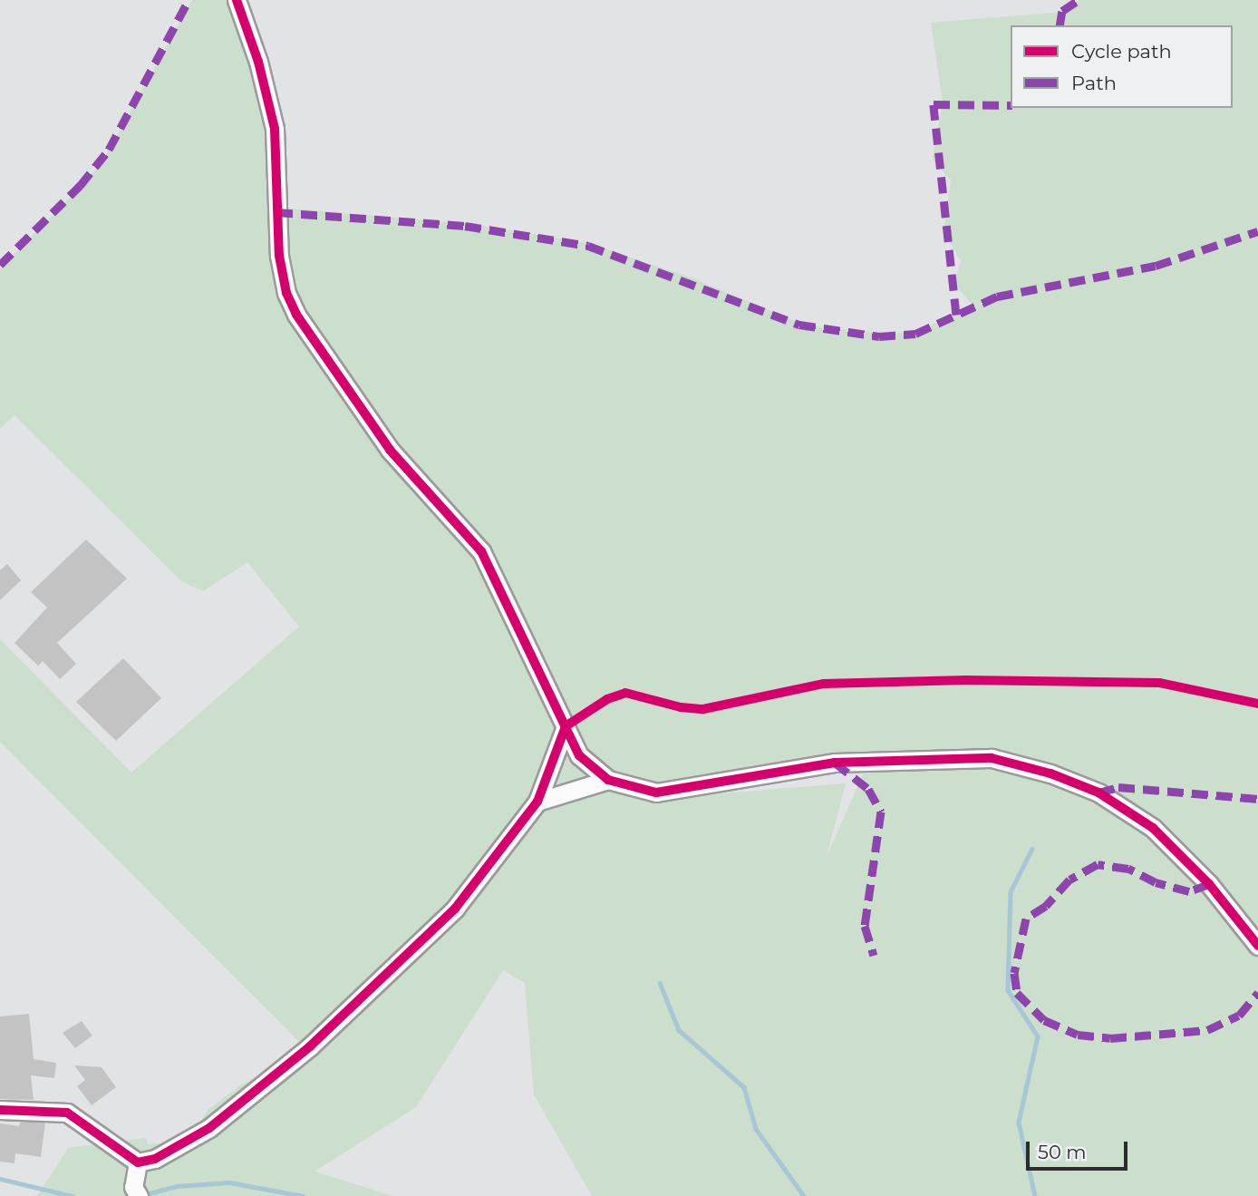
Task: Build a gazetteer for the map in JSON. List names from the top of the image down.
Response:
{
  "legend": ["Cycle path", "Path"],
  "scale_bar": "50 m"
}
